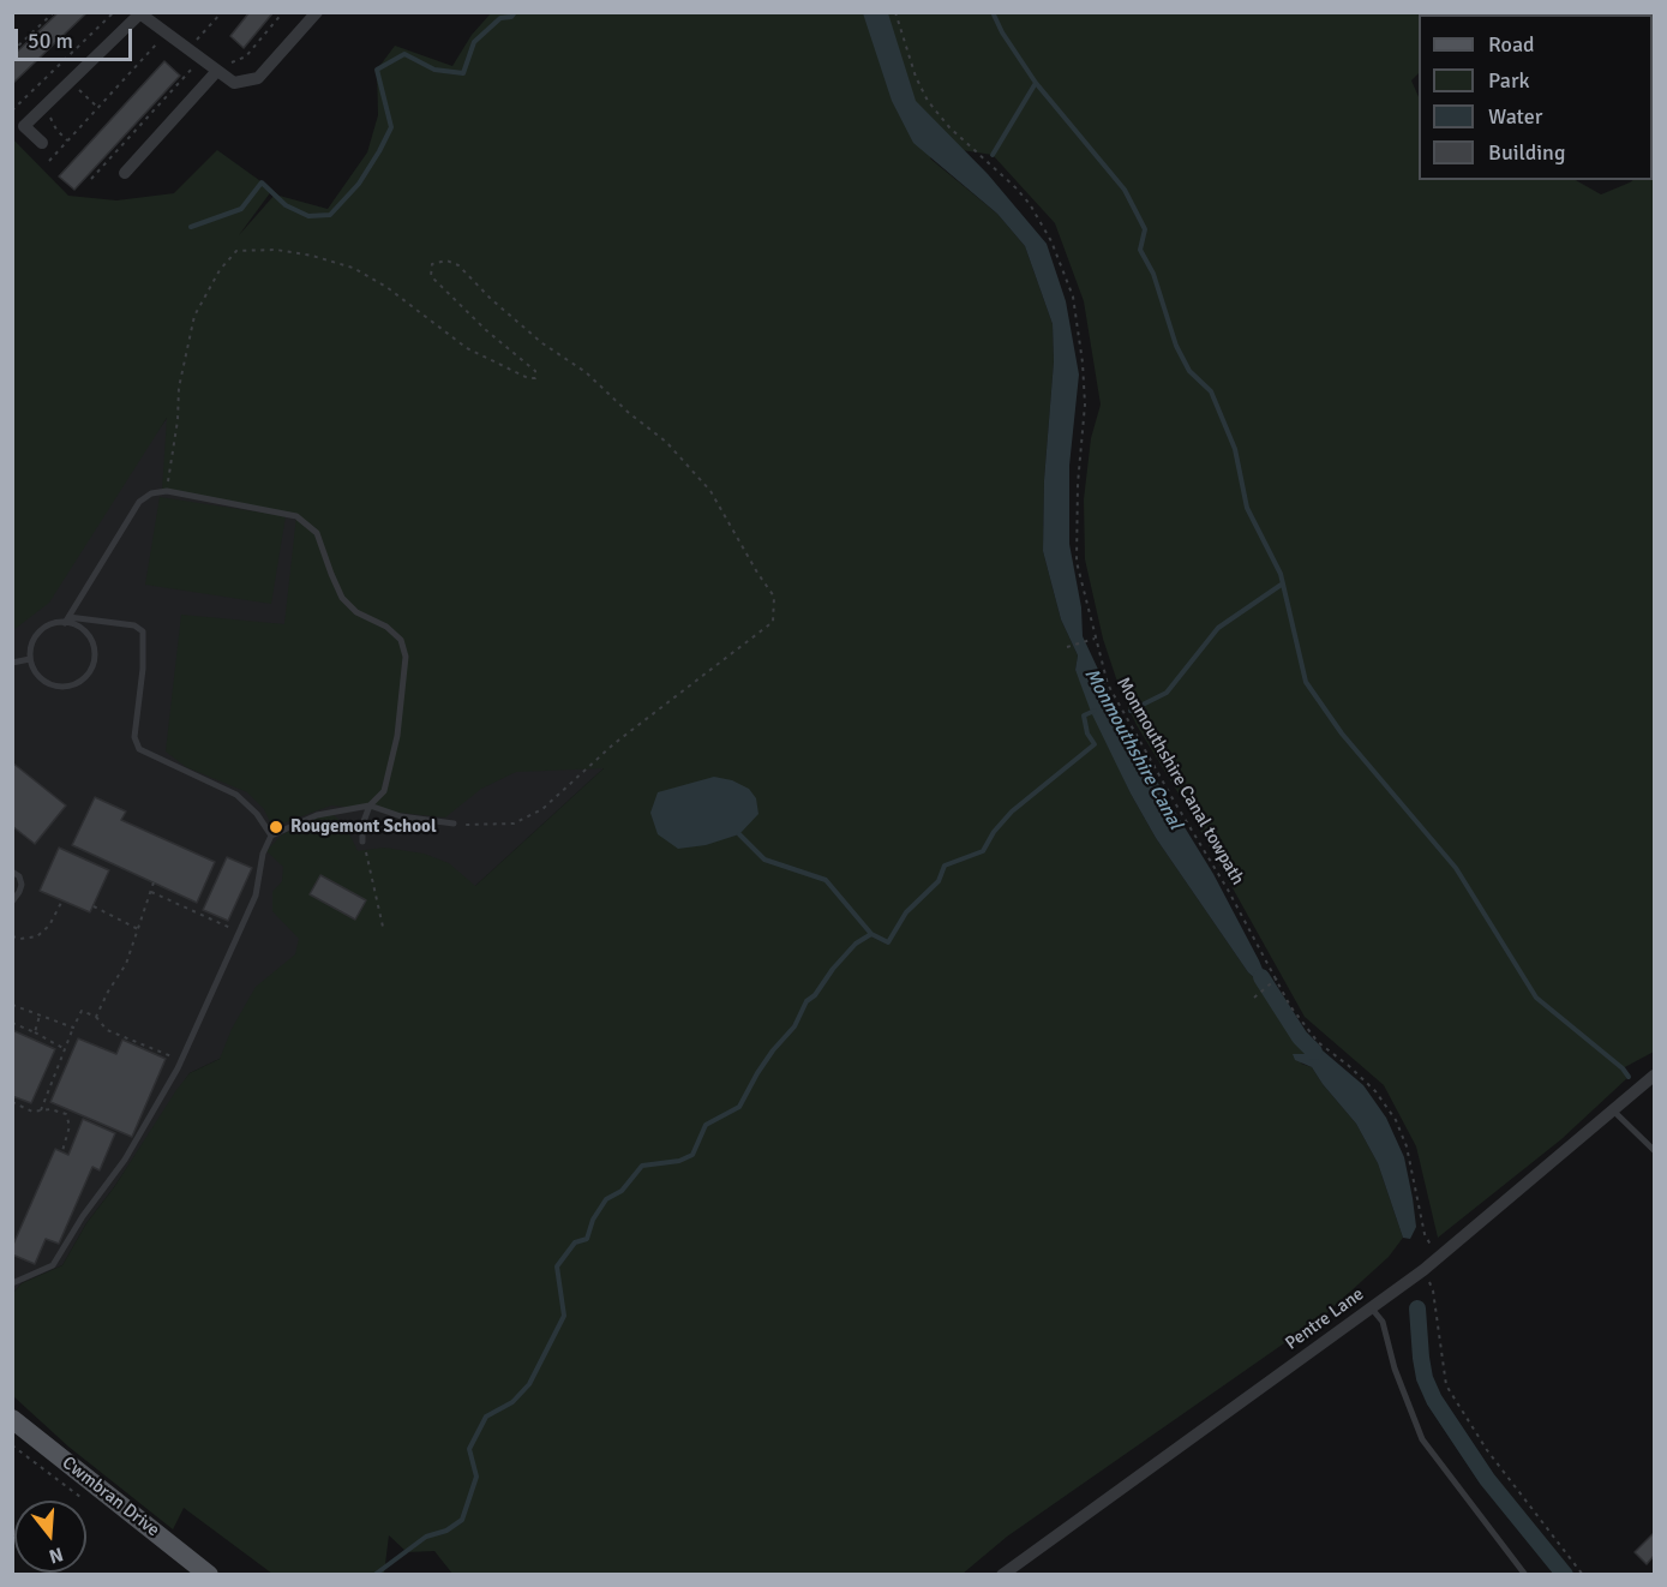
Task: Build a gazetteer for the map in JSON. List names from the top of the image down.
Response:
{
  "streets": {
    "main road": ["Cwmbran Drive"],
    "street": ["Pentre Lane"],
    "path": ["Monmouthshire Canal towpath"]
  },
  "crossings": [
    ["Monmouthshire Canal towpath", "Pentre Lane"]
  ],
  "water": ["Monmouthshire Canal"],
  "places": ["Rougemont School"],
  "legend": [
    "Road",
    "Park",
    "Water",
    "Building"
  ],
  "scale_bar": "50 m",
  "north": "bottom"
}
